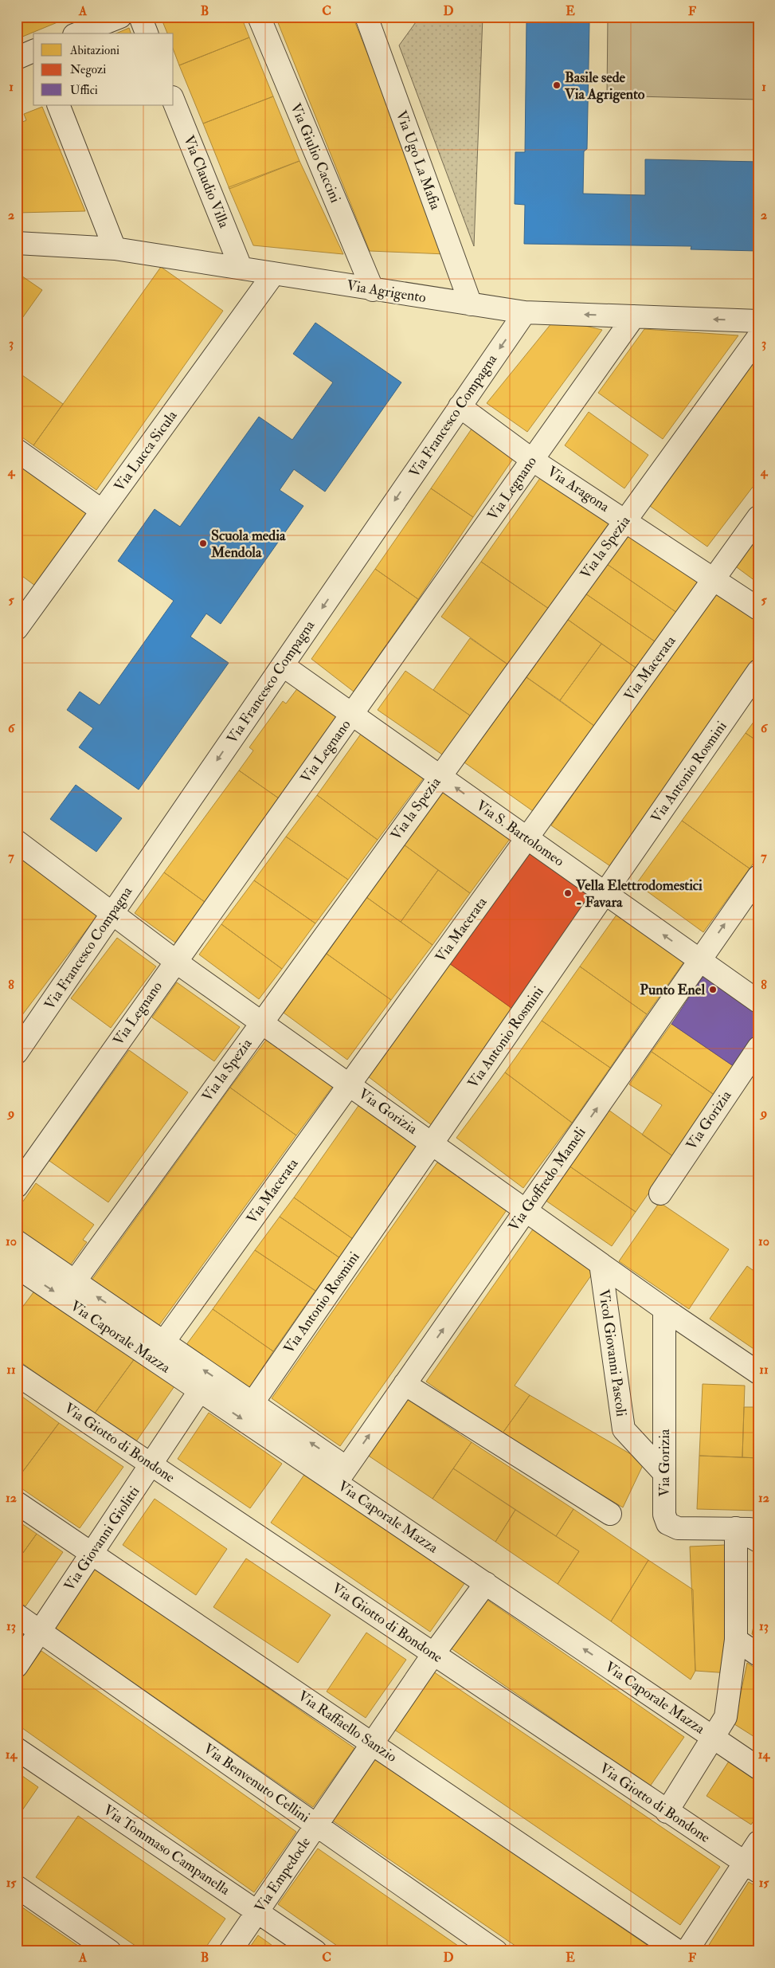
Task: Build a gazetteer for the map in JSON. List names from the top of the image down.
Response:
{
  "streets": {
    "street": [
      "Via Giulio Caccini",
      "Via Ugo La Mafia",
      "Via Claudio Villa",
      "Via Agrigento",
      "Via Francesco Compagna",
      "Via Lucca Sicula",
      "Via Legnano",
      "Via Aragona",
      "Via la Spezia",
      "Via Macerata",
      "Via Antonio Rosmini",
      "Via S. Bartolomeo",
      "Via Gorizia",
      "Via Goffredo Mameli",
      "Via Caporale Mazza",
      "Vicol Giovanni Pascoli",
      "Via Giotto di Bondone",
      "Via Giovanni Giolitti",
      "Via Raffaello Sanzio",
      "Via Benvenuto Cellini",
      "Via Tommaso Campanella",
      "Via Empedocle"
    ]
  },
  "crossings": [
    ["Via Giulio Caccini", "Via Agrigento"],
    ["Via Ugo La Mafia", "Via Agrigento"],
    ["Via Claudio Villa", "Via Agrigento"],
    ["Via Agrigento", "Via Francesco Compagna"],
    ["Via Agrigento", "Via Lucca Sicula"],
    ["Via Agrigento", "Via Legnano"],
    ["Via Francesco Compagna", "Via Aragona"],
    ["Via Francesco Compagna", "Via S. Bartolomeo"],
    ["Via Francesco Compagna", "Via Gorizia"],
    ["Via Legnano", "Via Aragona"],
    ["Via Legnano", "Via S. Bartolomeo"],
    ["Via Legnano", "Via Gorizia"],
    ["Via Aragona", "Via la Spezia"],
    ["Via Aragona", "Via Macerata"],
    ["Via la Spezia", "Via S. Bartolomeo"],
    ["Via la Spezia", "Via Gorizia"],
    ["Via la Spezia", "Via Caporale Mazza"],
    ["Via Macerata", "Via S. Bartolomeo"],
    ["Via Macerata", "Via Gorizia"],
    ["Via Macerata", "Via Caporale Mazza"],
    ["Via Antonio Rosmini", "Via S. Bartolomeo"],
    ["Via Antonio Rosmini", "Via Gorizia"],
    ["Via Antonio Rosmini", "Via Caporale Mazza"],
    ["Via S. Bartolomeo", "Via Goffredo Mameli"],
    ["Via Gorizia", "Via Goffredo Mameli"],
    ["Via Gorizia", "Vicol Giovanni Pascoli"],
    ["Via Goffredo Mameli", "Via Caporale Mazza"],
    ["Via Caporale Mazza", "Via Giovanni Giolitti"],
    ["Via Caporale Mazza", "Via Empedocle"],
    ["Via Giotto di Bondone", "Via Giovanni Giolitti"],
    ["Via Giotto di Bondone", "Via Empedocle"],
    ["Via Giovanni Giolitti", "Via Raffaello Sanzio"],
    ["Via Giovanni Giolitti", "Via Benvenuto Cellini"],
    ["Via Raffaello Sanzio", "Via Empedocle"],
    ["Via Benvenuto Cellini", "Via Empedocle"],
    ["Via Tommaso Campanella", "Via Empedocle"]
  ],
  "one_way": ["Via Francesco Compagna", "Via S. Bartolomeo", "Via Goffredo Mameli"],
  "places": [
    "Basile sede Via Agrigento",
    "Scuola media Mendola",
    "Vella Elettrodomestici - Favara",
    "Punto Enel"
  ],
  "legend": ["Abitazioni", "Negozi", "Uffici"],
  "grid": {
    "columns": [
      "A",
      "B",
      "C",
      "D",
      "E",
      "F"
    ],
    "rows": [
      "1",
      "2",
      "3",
      "4",
      "5",
      "6",
      "7",
      "8",
      "9",
      "10",
      "11",
      "12",
      "13",
      "14",
      "15"
    ]
  }
}
